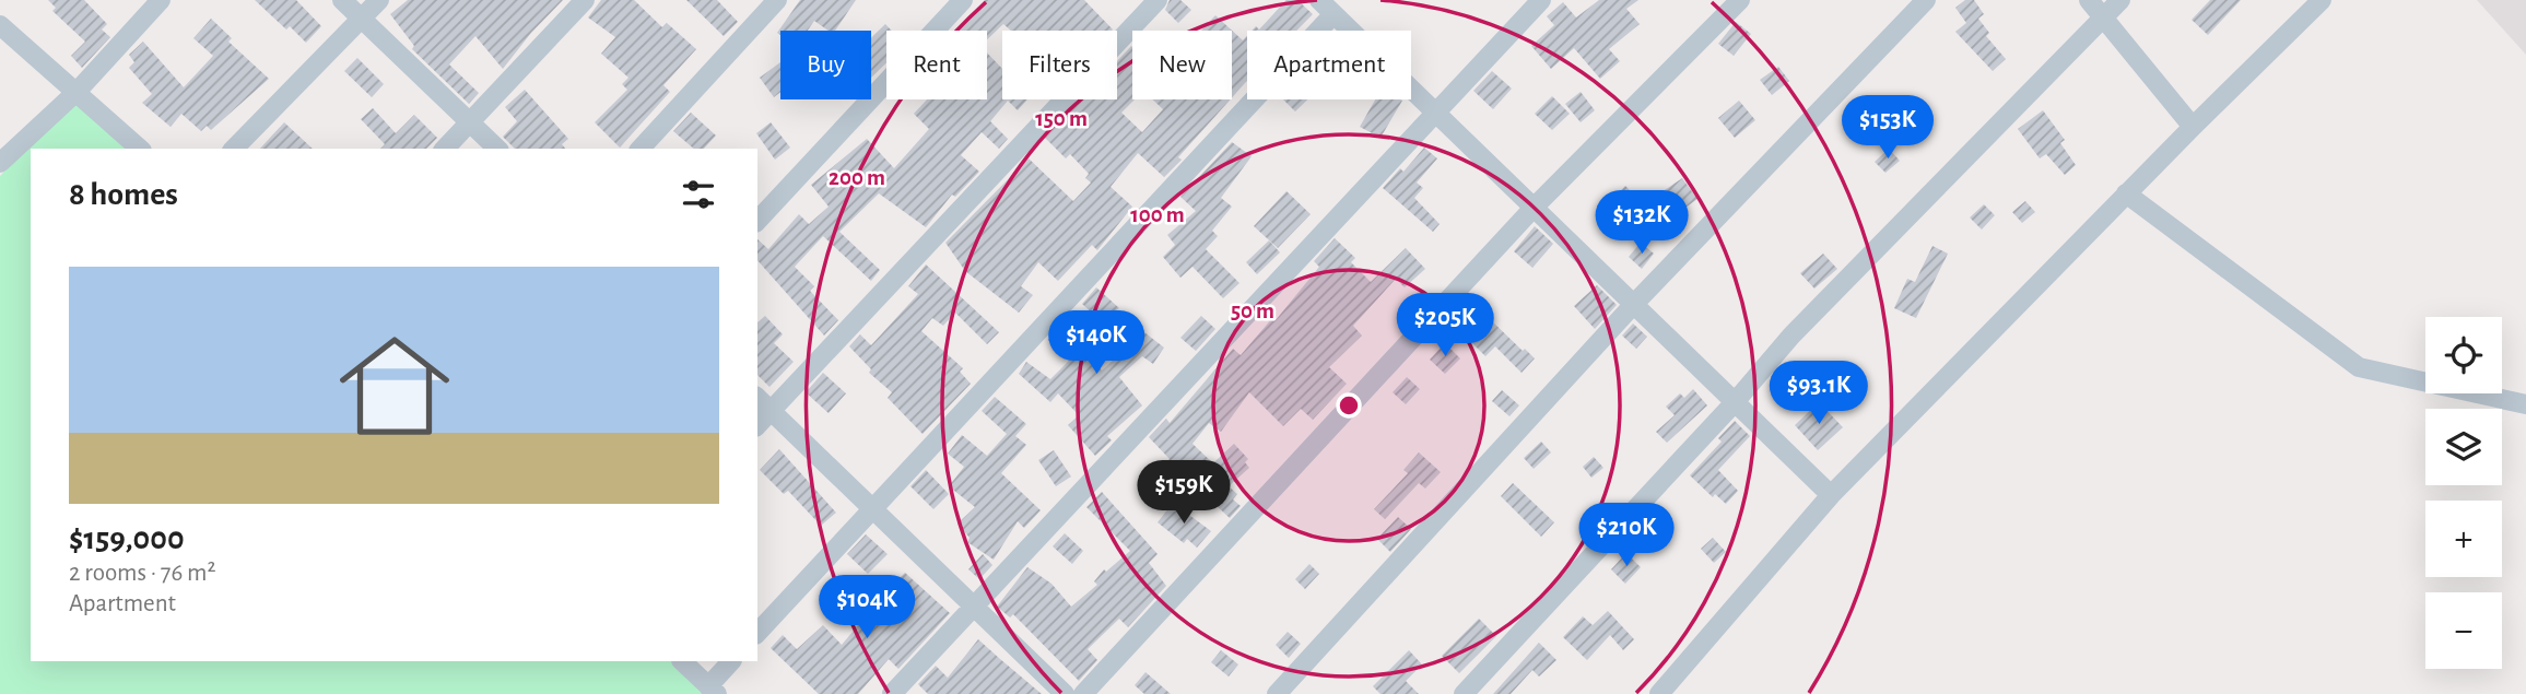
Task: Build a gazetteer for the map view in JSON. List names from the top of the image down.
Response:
{
  "page": {
    "chip": [
      "Buy",
      "Rent",
      "Filters",
      "New",
      "Apartment"
    ],
    "price": [
      "$153K",
      "$132K",
      "$205K",
      "$140K",
      "$93.1K",
      "$159K",
      "$210K",
      "$104K"
    ],
    "heading": "8 homes",
    "list": [
      {
        "name": "$159,000",
        "note": "2 rooms · 76 m² · Apartment"
      }
    ],
    "map_buttons": ["+", "−"]
  },
  "rings": [
    "150 m",
    "200 m",
    "100 m",
    "50 m"
  ]
}
